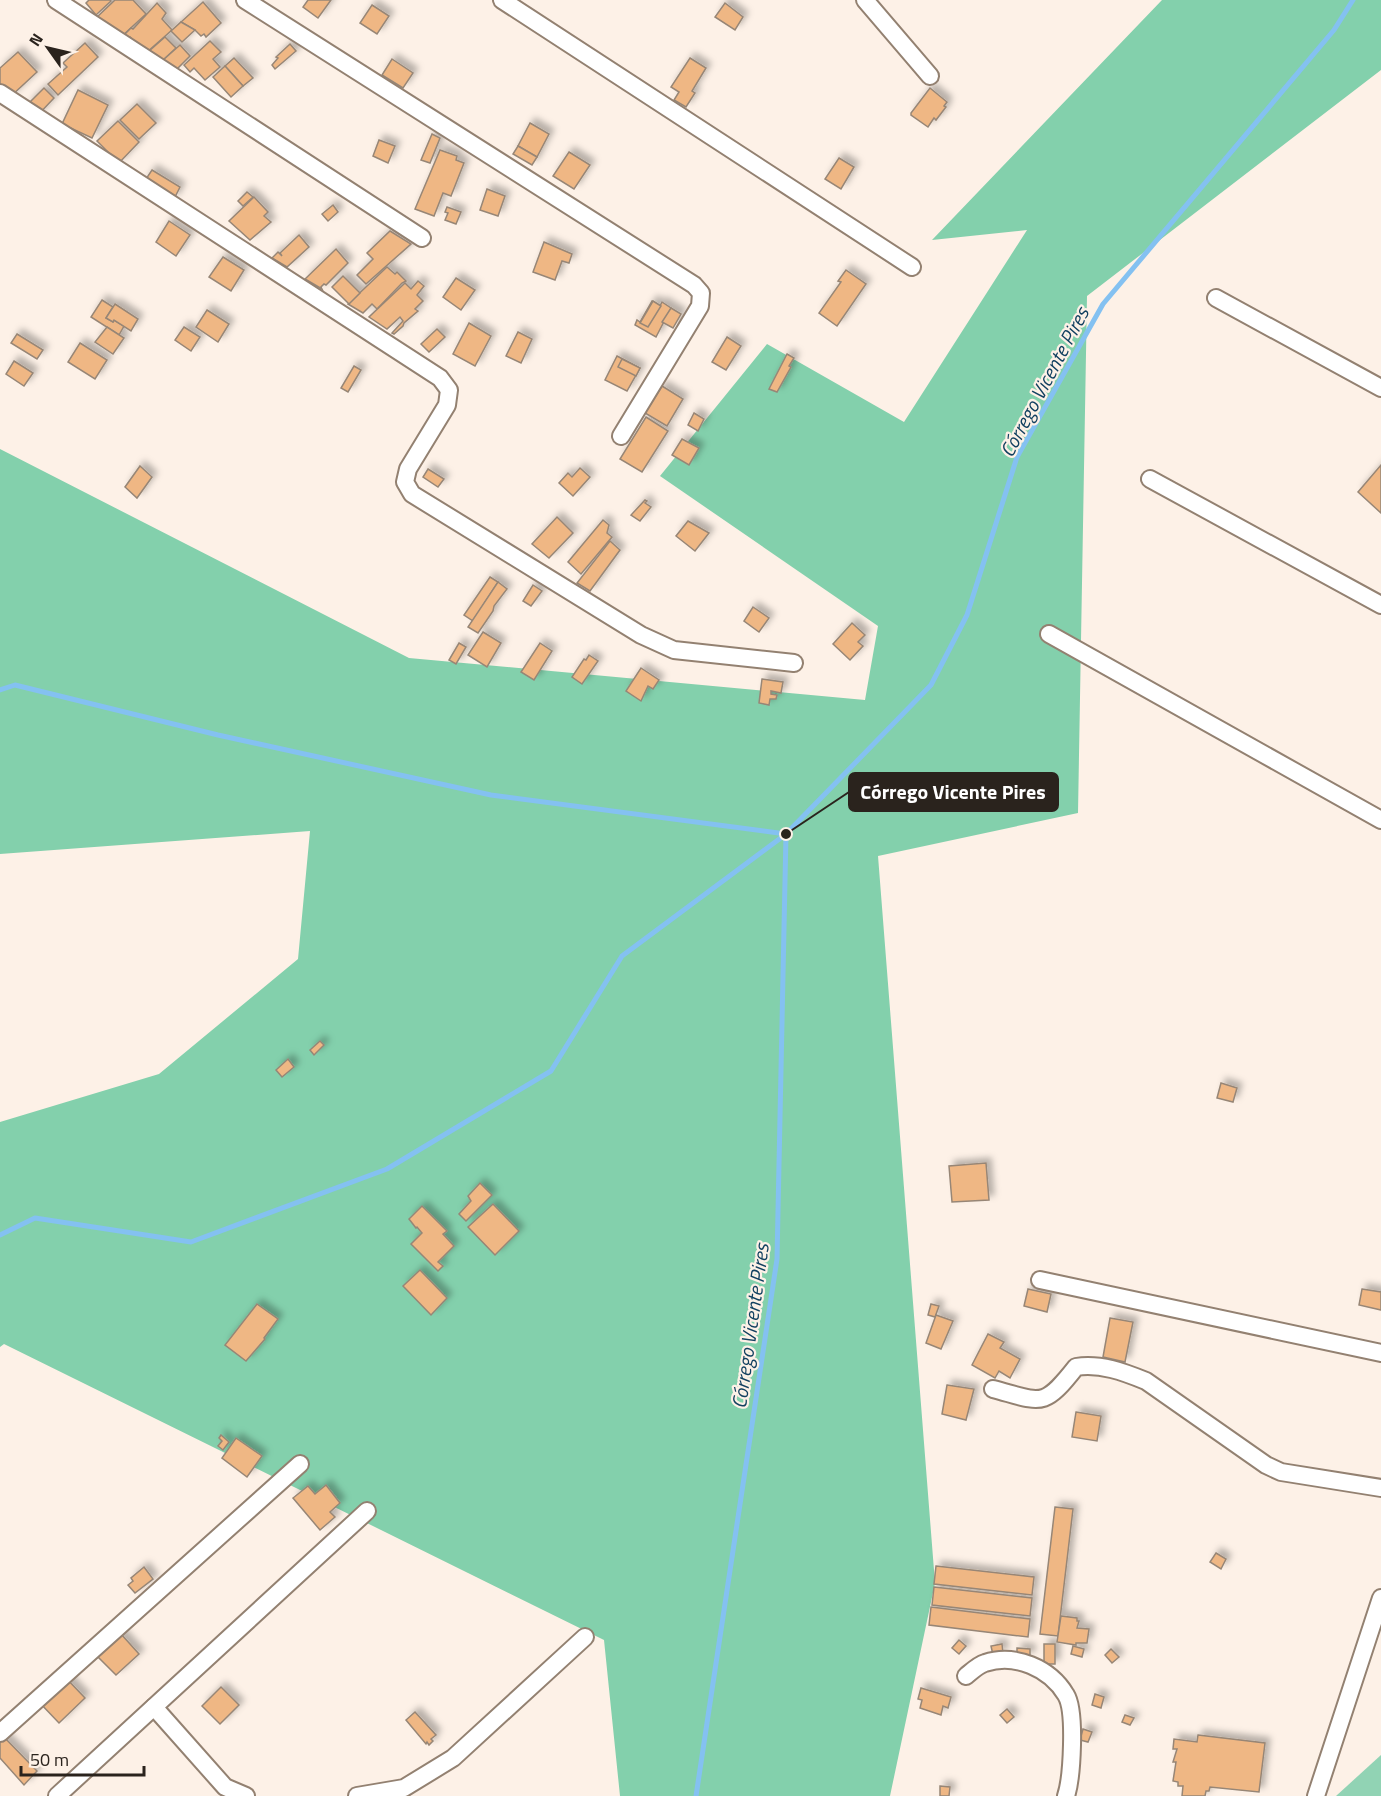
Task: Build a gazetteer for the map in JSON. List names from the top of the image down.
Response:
{
  "water": ["Córrego Vicente Pires"],
  "places": ["Córrego Vicente Pires"],
  "scale_bar": "50 m",
  "north": "top left"
}
